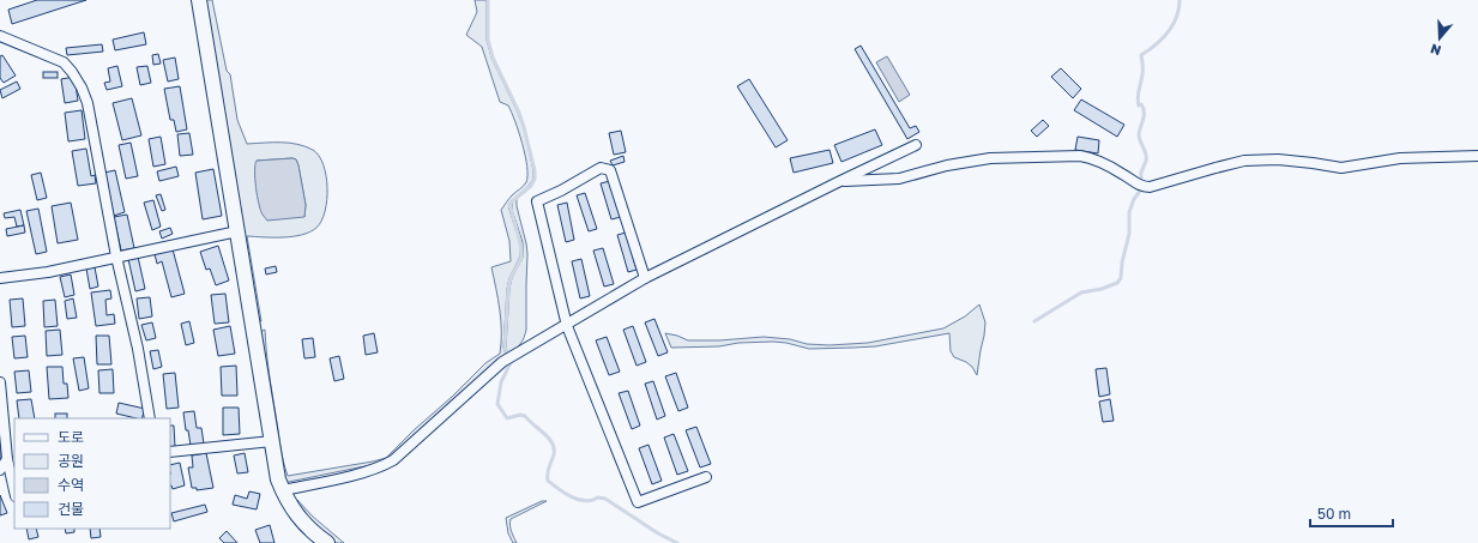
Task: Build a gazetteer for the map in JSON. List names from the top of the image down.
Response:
{
  "legend": [
    "도로",
    "공원",
    "수역",
    "건물"
  ],
  "scale_bar": "50 m",
  "north": "bottom"
}
